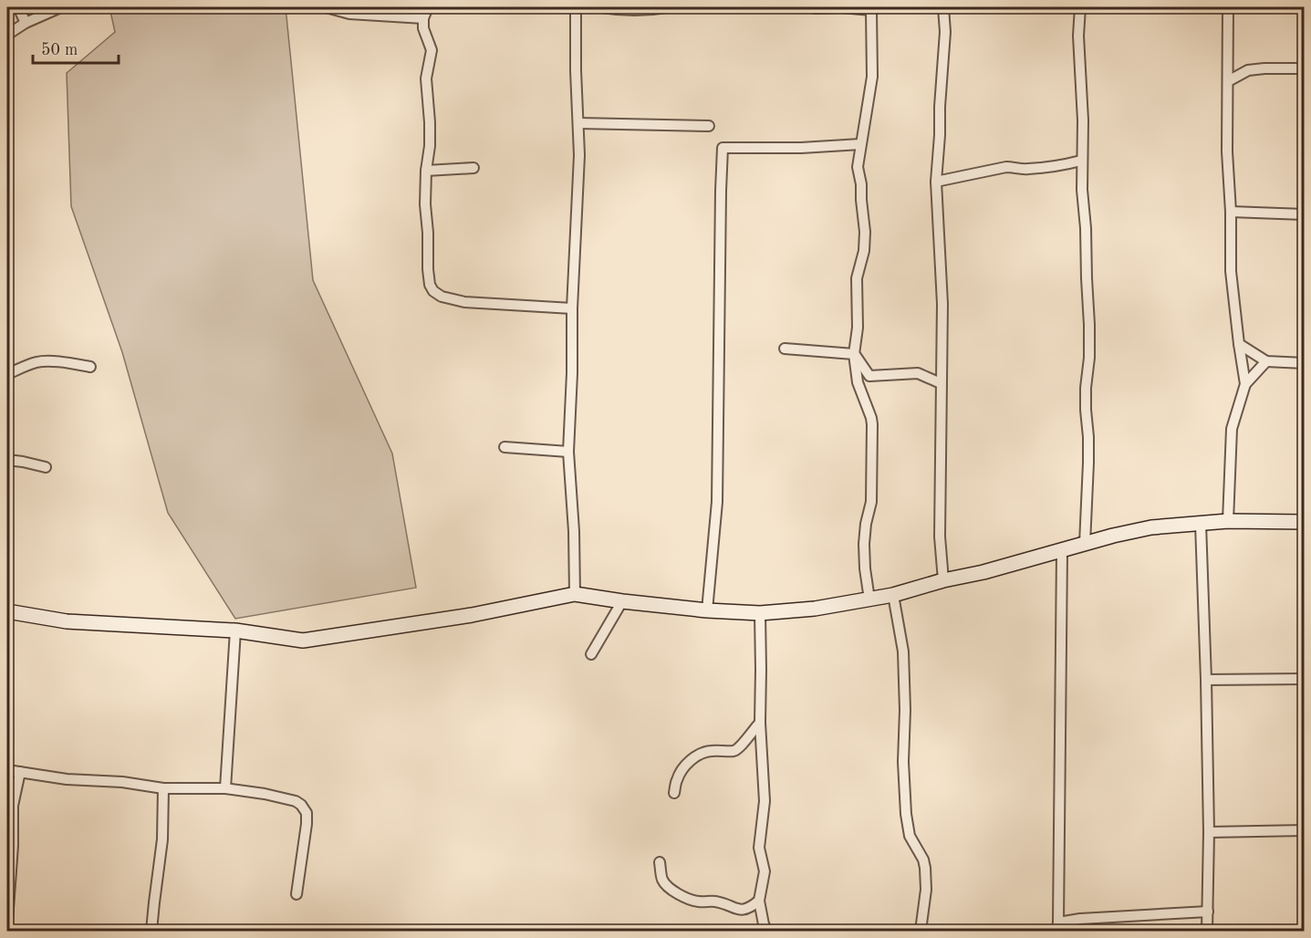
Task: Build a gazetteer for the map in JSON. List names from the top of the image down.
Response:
{
  "scale_bar": "50 m"
}
